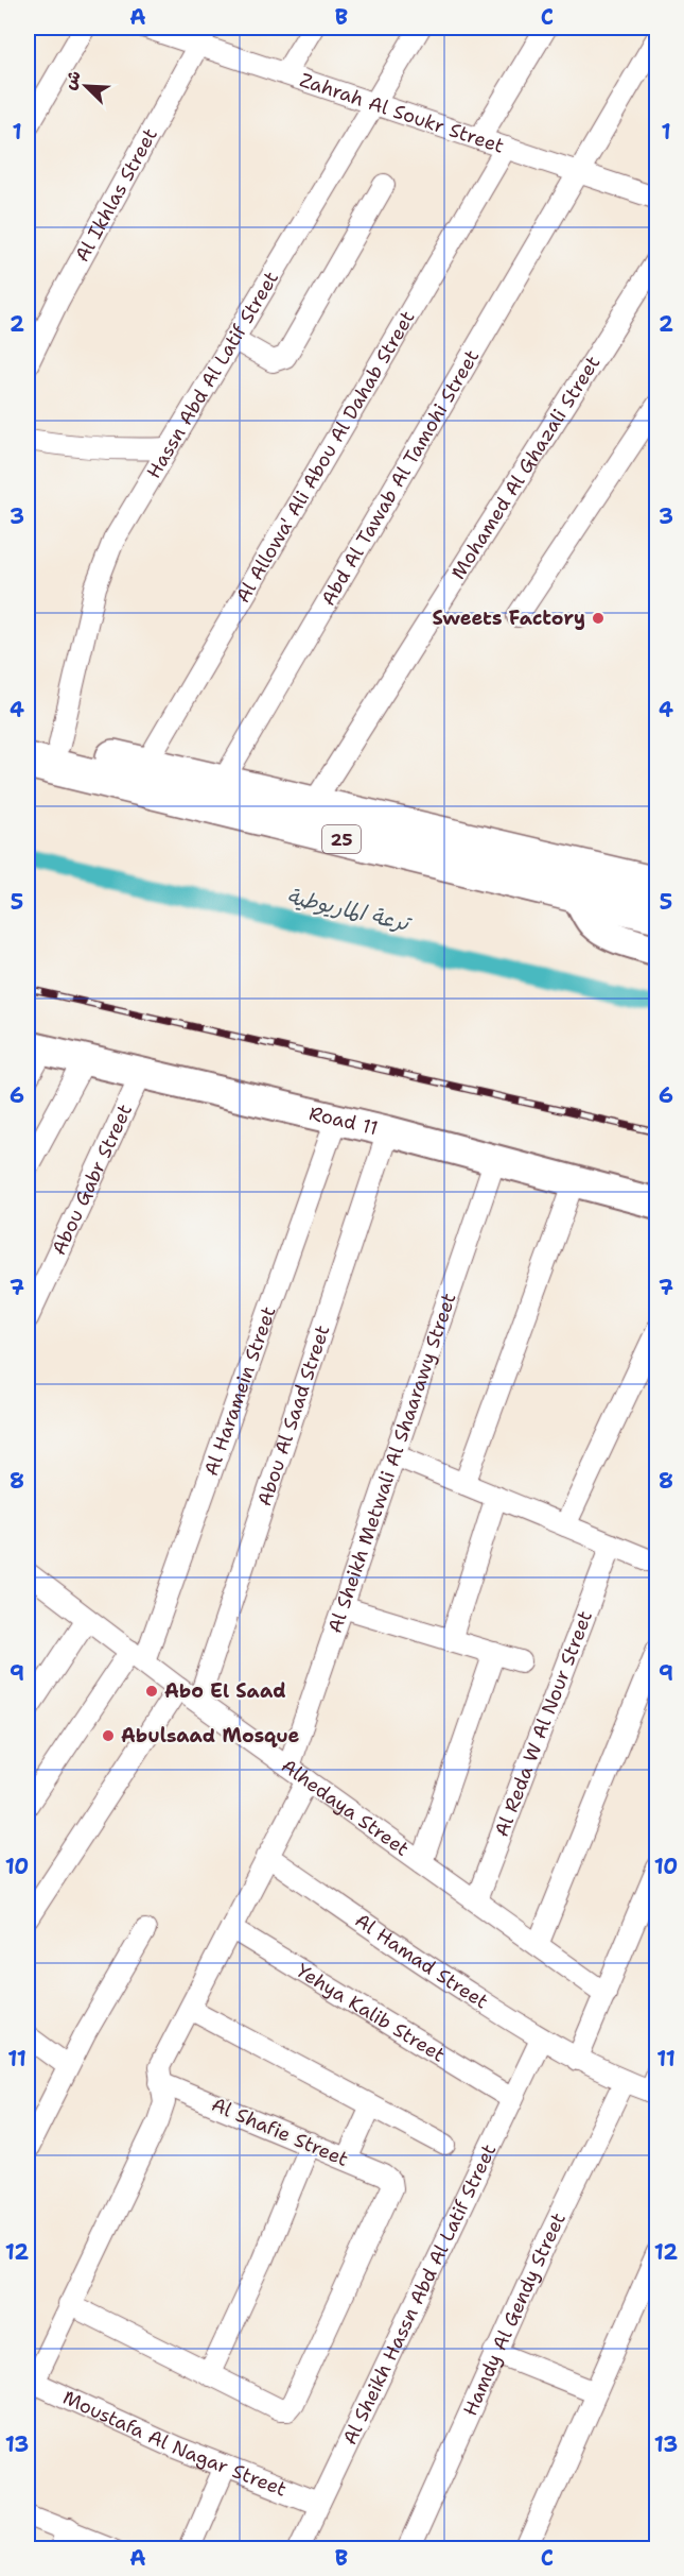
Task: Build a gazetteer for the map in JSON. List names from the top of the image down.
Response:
{
  "streets": {
    "highway": ["25"],
    "street": [
      "Zahrah Al Soukr Street",
      "Al Ikhlas Street",
      "Hassn Abd Al Latif Street",
      "Al Allowa' Ali Abou Al Dahab Street",
      "Mohamed Al Ghazali Street",
      "Abd Al Tawab Al Tamohi Street",
      "Road 11",
      "Abou Gabr Street",
      "Al Haramein Street",
      "Abou Al Saad Street",
      "Al Sheikh Metwali Al Shaarawy Street",
      "Al Reda W Al Nour Street",
      "Alhedaya Street",
      "Al Hamad Street",
      "Yehya Kalib Street",
      "Al Shafie Street",
      "Al Sheikh Hassn Abd Al Latif Street",
      "Hamdy Al Gendy Street",
      "Moustafa Al Nagar Street"
    ]
  },
  "crossings": [
    ["Zahrah Al Soukr Street", "Al Ikhlas Street"],
    ["Zahrah Al Soukr Street", "Hassn Abd Al Latif Street"],
    ["Zahrah Al Soukr Street", "Al Allowa' Ali Abou Al Dahab Street"],
    ["Zahrah Al Soukr Street", "Abd Al Tawab Al Tamohi Street"],
    ["Hassn Abd Al Latif Street", "25"],
    ["Al Allowa' Ali Abou Al Dahab Street", "25"],
    ["Mohamed Al Ghazali Street", "25"],
    ["Abd Al Tawab Al Tamohi Street", "25"],
    ["Road 11", "Abou Gabr Street"],
    ["Road 11", "Al Haramein Street"],
    ["Road 11", "Abou Al Saad Street"],
    ["Road 11", "Al Sheikh Metwali Al Shaarawy Street"],
    ["Al Haramein Street", "Alhedaya Street"],
    ["Abou Al Saad Street", "Alhedaya Street"],
    ["Al Sheikh Metwali Al Shaarawy Street", "Alhedaya Street"],
    ["Al Reda W Al Nour Street", "Alhedaya Street"],
    ["Al Hamad Street", "Al Sheikh Hassn Abd Al Latif Street"],
    ["Al Hamad Street", "Hamdy Al Gendy Street"],
    ["Yehya Kalib Street", "Al Sheikh Hassn Abd Al Latif Street"],
    ["Al Sheikh Hassn Abd Al Latif Street", "Moustafa Al Nagar Street"]
  ],
  "water": ["ترعة الماريوطية"],
  "places": ["Sweets Factory", "Abo El Saad", "Abulsaad Mosque"],
  "north": "top left",
  "grid": {
    "columns": ["A", "B", "C"],
    "rows": [
      "1",
      "2",
      "3",
      "4",
      "5",
      "6",
      "7",
      "8",
      "9",
      "10",
      "11",
      "12",
      "13"
    ]
  }
}
